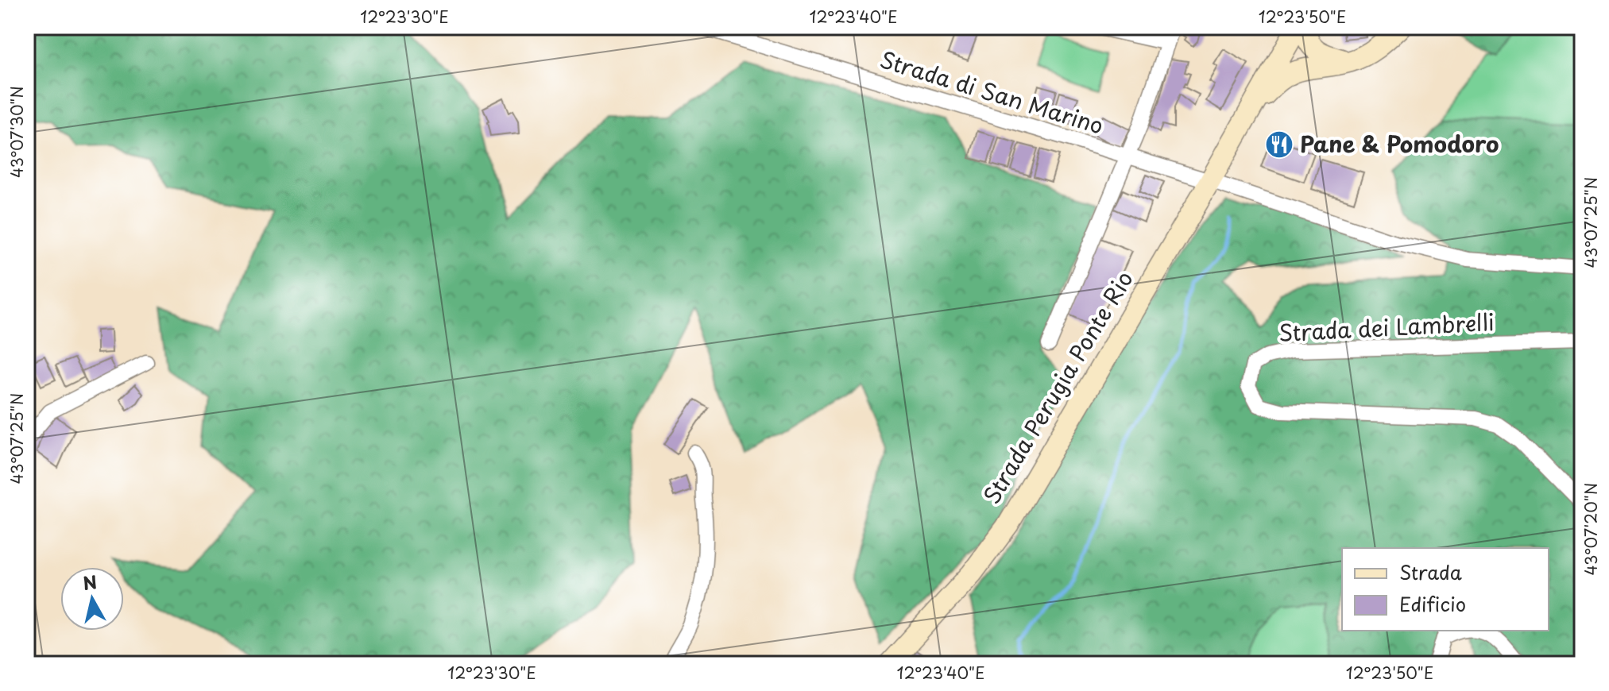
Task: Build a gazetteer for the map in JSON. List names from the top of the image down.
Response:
{
  "streets": {
    "main road": ["Strada Perugia Ponte Rio"],
    "street": ["Strada di San Marino", "Strada dei Lambrelli"]
  },
  "crossings": [
    ["Strada di San Marino", "Strada Perugia Ponte Rio"]
  ],
  "places": {
    "restaurant": ["Pane & Pomodoro"]
  },
  "legend": ["Strada", "Edificio"],
  "north": "top",
  "coordinates": [
    "12°23'30\"E",
    "12°23'40\"E",
    "12°23'50\"E",
    "43°07'30\"N",
    "43°07'25\"N",
    "43°07'20\"N"
  ]
}
